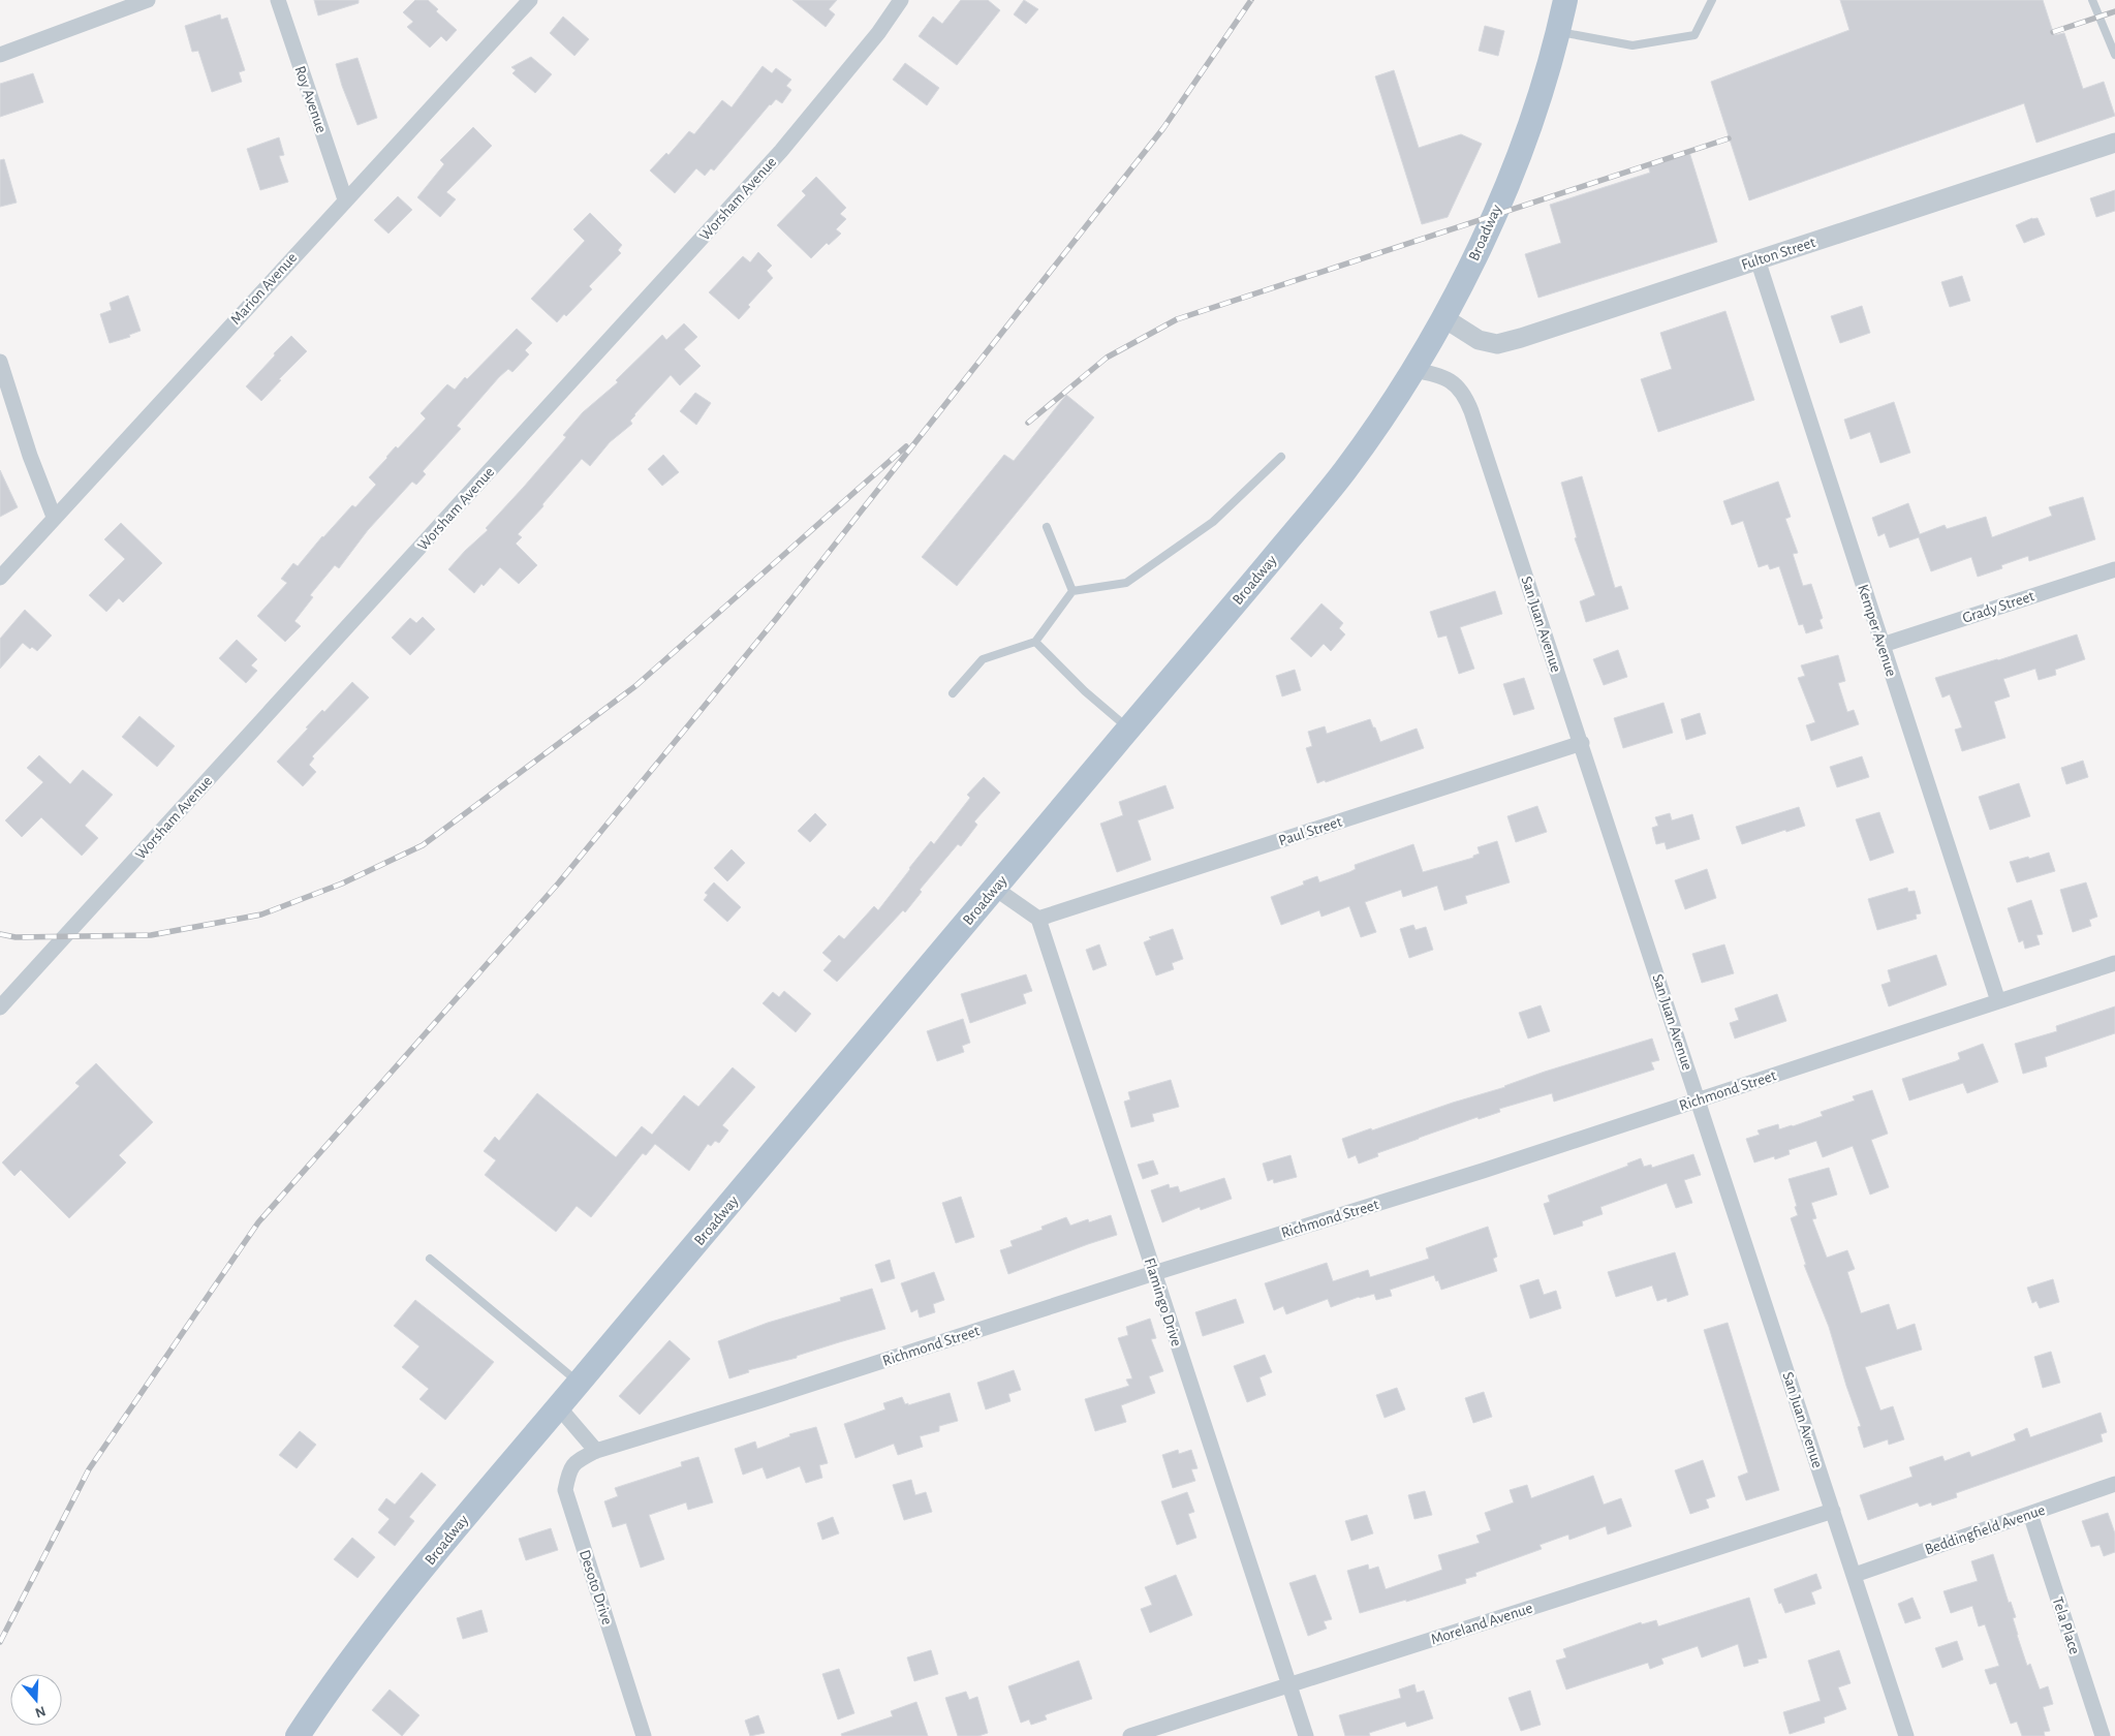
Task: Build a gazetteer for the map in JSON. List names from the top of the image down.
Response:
{
  "streets": {
    "main road": ["Broadway"],
    "street": [
      "Roy Avenue",
      "Worsham Avenue",
      "Fulton Street",
      "Marion Avenue",
      "Grady Street",
      "San Juan Avenue",
      "Kemper Avenue",
      "Paul Street",
      "Richmond Street",
      "Flamingo Drive",
      "Beddingfield Avenue",
      "Desoto Drive",
      "Moreland Avenue",
      "Tela Place"
    ]
  },
  "crossings": [
    ["Roy Avenue", "Marion Avenue"],
    ["Broadway", "Fulton Street"],
    ["Broadway", "San Juan Avenue"],
    ["Fulton Street", "Kemper Avenue"],
    ["Grady Street", "Kemper Avenue"],
    ["San Juan Avenue", "Paul Street"],
    ["San Juan Avenue", "Richmond Street"],
    ["San Juan Avenue", "Beddingfield Avenue"],
    ["San Juan Avenue", "Moreland Avenue"],
    ["Kemper Avenue", "Richmond Street"],
    ["Paul Street", "Flamingo Drive"],
    ["Richmond Street", "Flamingo Drive"],
    ["Richmond Street", "Desoto Drive"],
    ["Flamingo Drive", "Moreland Avenue"],
    ["Beddingfield Avenue", "Tela Place"]
  ],
  "north": "bottom"
}
